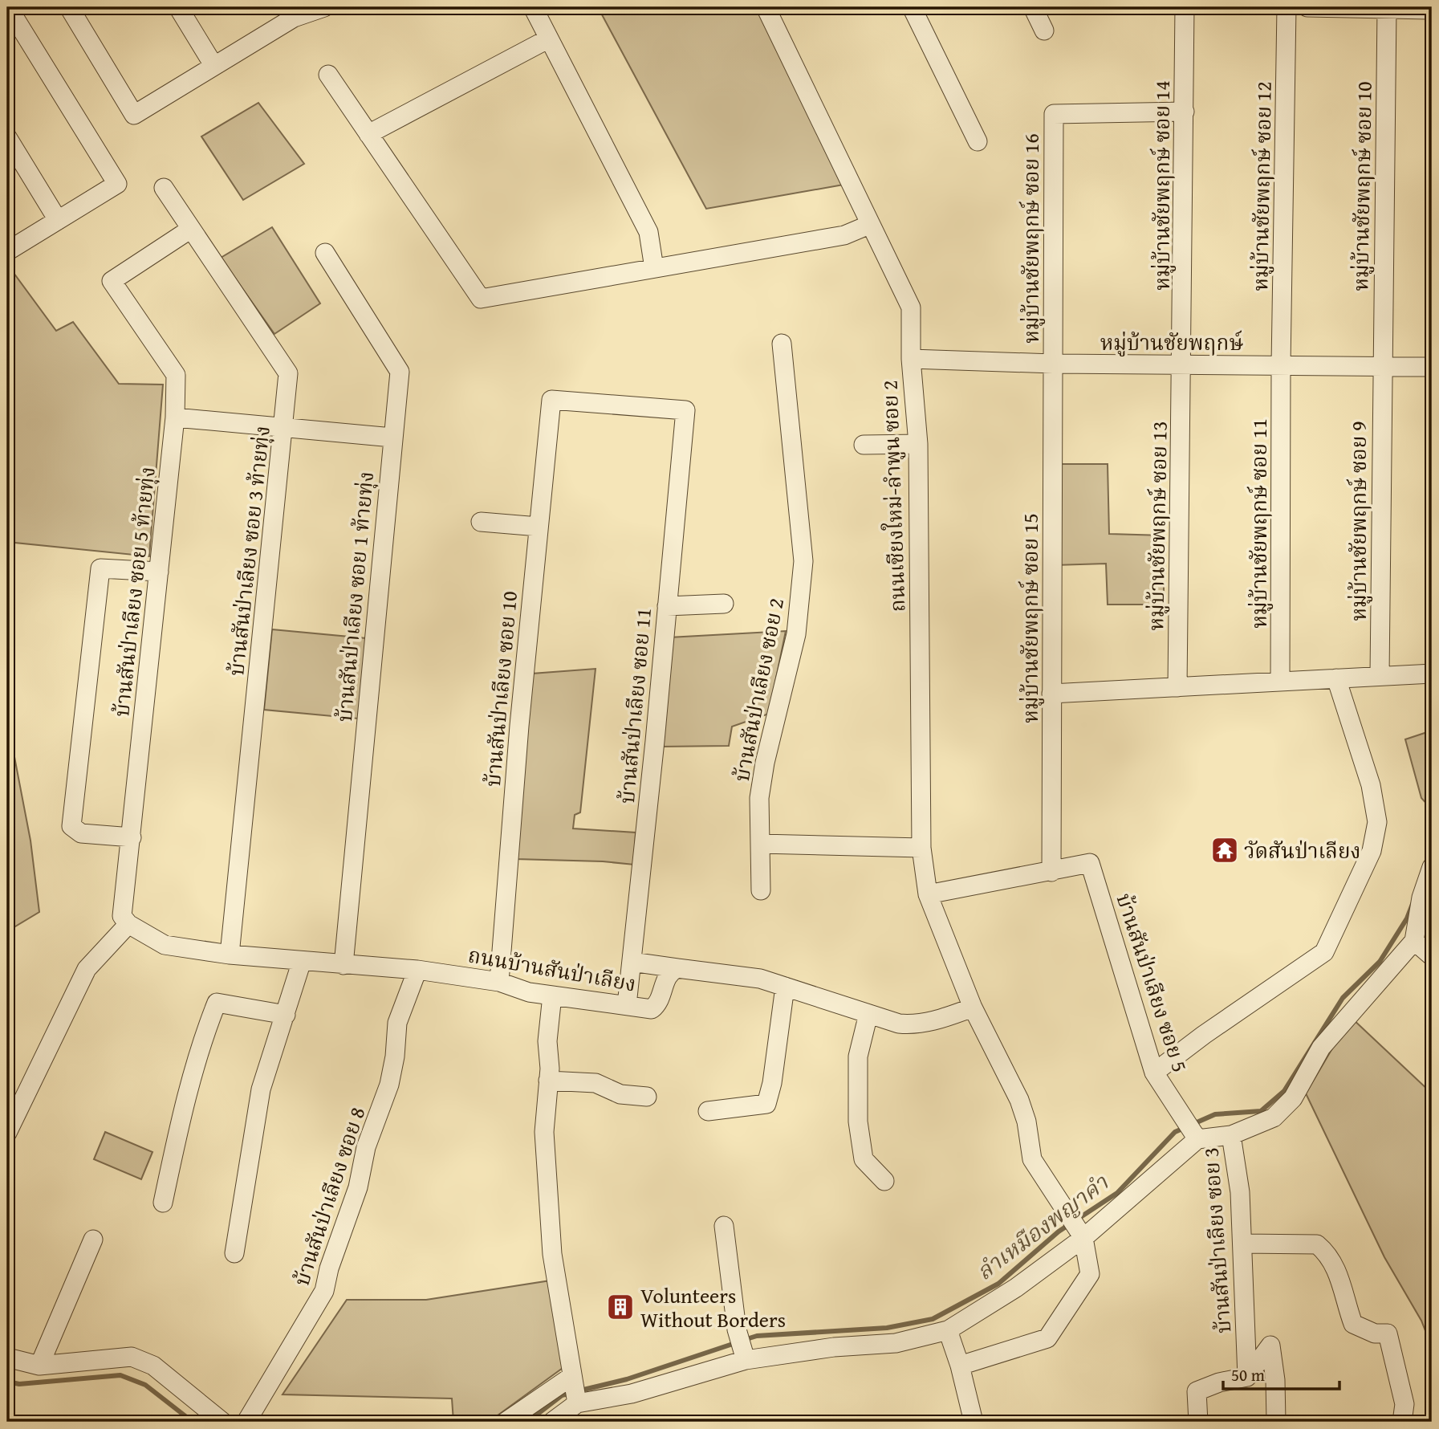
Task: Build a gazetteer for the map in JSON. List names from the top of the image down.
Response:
{
  "streets": {
    "street": [
      "หมู่บ้านชัยพฤกษ์ ซอย 14",
      "หมู่บ้านชัยพฤกษ์ ซอย 12",
      "หมู่บ้านชัยพฤกษ์ ซอย 10",
      "หมู่บ้านชัยพฤกษ์ ซอย 16",
      "หมู่บ้านชัยพฤกษ์",
      "ถนนเชียงใหม่-ลำพูน ซอย 2",
      "หมู่บ้านชัยพฤกษ์ ซอย 9",
      "หมู่บ้านชัยพฤกษ์ ซอย 11",
      "หมู่บ้านชัยพฤกษ์ ซอย 13",
      "บ้านสันป่าเลียง ซอย 3 ท้ายทุ่ง",
      "บ้านสันป่าเลียง ซอย 5 ท้ายทุ่ง",
      "บ้านสันป่าเลียง ซอย 1 ท้ายทุ่ง",
      "หมู่บ้านชัยพฤกษ์ ซอย 15",
      "บ้านสันป่าเลียง ซอย 10",
      "บ้านสันป่าเลียง ซอย 2",
      "บ้านสันป่าเลียง ซอย 11",
      "ถนนบ้านสันป่าเลียง",
      "บ้านสันป่าเลียง ซอย 5",
      "บ้านสันป่าเลียง ซอย 8",
      "บ้านสันป่าเลียง ซอย 3"
    ]
  },
  "crossings": [
    ["หมู่บ้านชัยพฤกษ์ ซอย 14", "หมู่บ้านชัยพฤกษ์ ซอย 16"],
    ["หมู่บ้านชัยพฤกษ์ ซอย 14", "หมู่บ้านชัยพฤกษ์"],
    ["หมู่บ้านชัยพฤกษ์ ซอย 14", "หมู่บ้านชัยพฤกษ์ ซอย 13"],
    ["หมู่บ้านชัยพฤกษ์ ซอย 12", "หมู่บ้านชัยพฤกษ์"],
    ["หมู่บ้านชัยพฤกษ์ ซอย 12", "หมู่บ้านชัยพฤกษ์ ซอย 11"],
    ["หมู่บ้านชัยพฤกษ์ ซอย 10", "หมู่บ้านชัยพฤกษ์"],
    ["หมู่บ้านชัยพฤกษ์ ซอย 10", "หมู่บ้านชัยพฤกษ์ ซอย 9"],
    ["หมู่บ้านชัยพฤกษ์ ซอย 16", "หมู่บ้านชัยพฤกษ์"],
    ["หมู่บ้านชัยพฤกษ์ ซอย 16", "หมู่บ้านชัยพฤกษ์ ซอย 15"],
    ["หมู่บ้านชัยพฤกษ์", "ถนนเชียงใหม่-ลำพูน ซอย 2"],
    ["หมู่บ้านชัยพฤกษ์", "หมู่บ้านชัยพฤกษ์ ซอย 9"],
    ["หมู่บ้านชัยพฤกษ์", "หมู่บ้านชัยพฤกษ์ ซอย 11"],
    ["หมู่บ้านชัยพฤกษ์", "หมู่บ้านชัยพฤกษ์ ซอย 13"],
    ["หมู่บ้านชัยพฤกษ์", "หมู่บ้านชัยพฤกษ์ ซอย 15"],
    ["บ้านสันป่าเลียง ซอย 3 ท้ายทุ่ง", "บ้านสันป่าเลียง ซอย 5 ท้ายทุ่ง"],
    ["บ้านสันป่าเลียง ซอย 3 ท้ายทุ่ง", "ถนนบ้านสันป่าเลียง"],
    ["บ้านสันป่าเลียง ซอย 5 ท้ายทุ่ง", "ถนนบ้านสันป่าเลียง"],
    ["บ้านสันป่าเลียง ซอย 1 ท้ายทุ่ง", "ถนนบ้านสันป่าเลียง"],
    ["หมู่บ้านชัยพฤกษ์ ซอย 15", "บ้านสันป่าเลียง ซอย 5"],
    ["บ้านสันป่าเลียง ซอย 10", "บ้านสันป่าเลียง ซอย 11"],
    ["บ้านสันป่าเลียง ซอย 10", "ถนนบ้านสันป่าเลียง"],
    ["บ้านสันป่าเลียง ซอย 11", "ถนนบ้านสันป่าเลียง"],
    ["ถนนบ้านสันป่าเลียง", "บ้านสันป่าเลียง ซอย 8"]
  ],
  "water": ["ลำเหมืองพญาคำ"],
  "places": {
    "temple": ["วัดสันป่าเลียง"],
    "building": ["Volunteers Without Borders"]
  },
  "scale_bar": "50 m"
}
